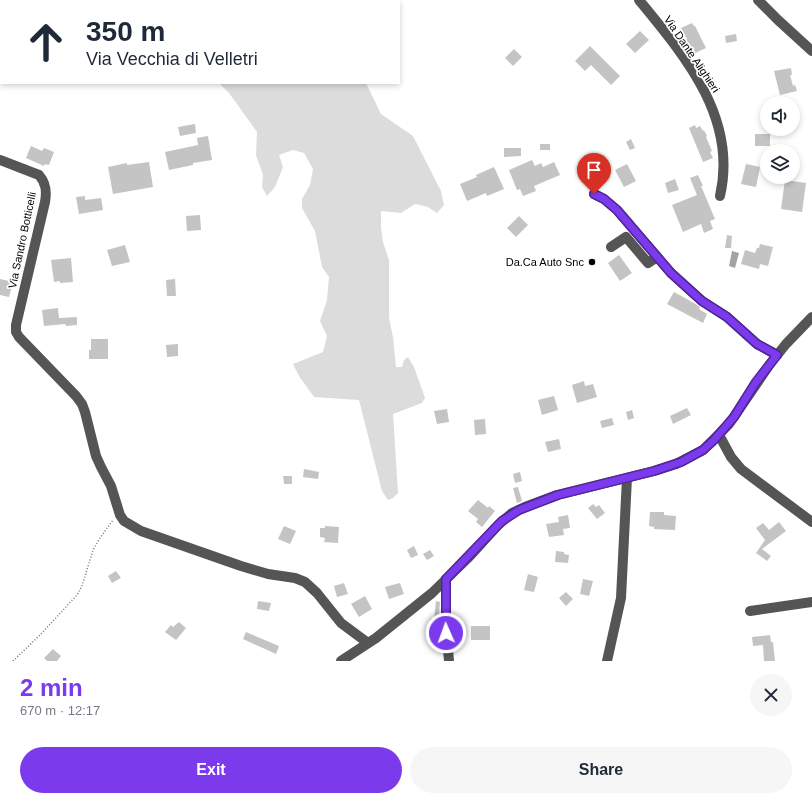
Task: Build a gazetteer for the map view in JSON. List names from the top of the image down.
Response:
{
  "streets": {
    "street": ["Via Dante Alighieri", "Via Sandro Botticelli"]
  },
  "places": ["Da.Ca Auto Snc"],
  "page": {
    "turn": ["350 m", "Via Vecchia di Velletri"],
    "heading": ["2 min", "670 m · 12:17"],
    "buttons": ["Exit", "Share"]
  }
}
